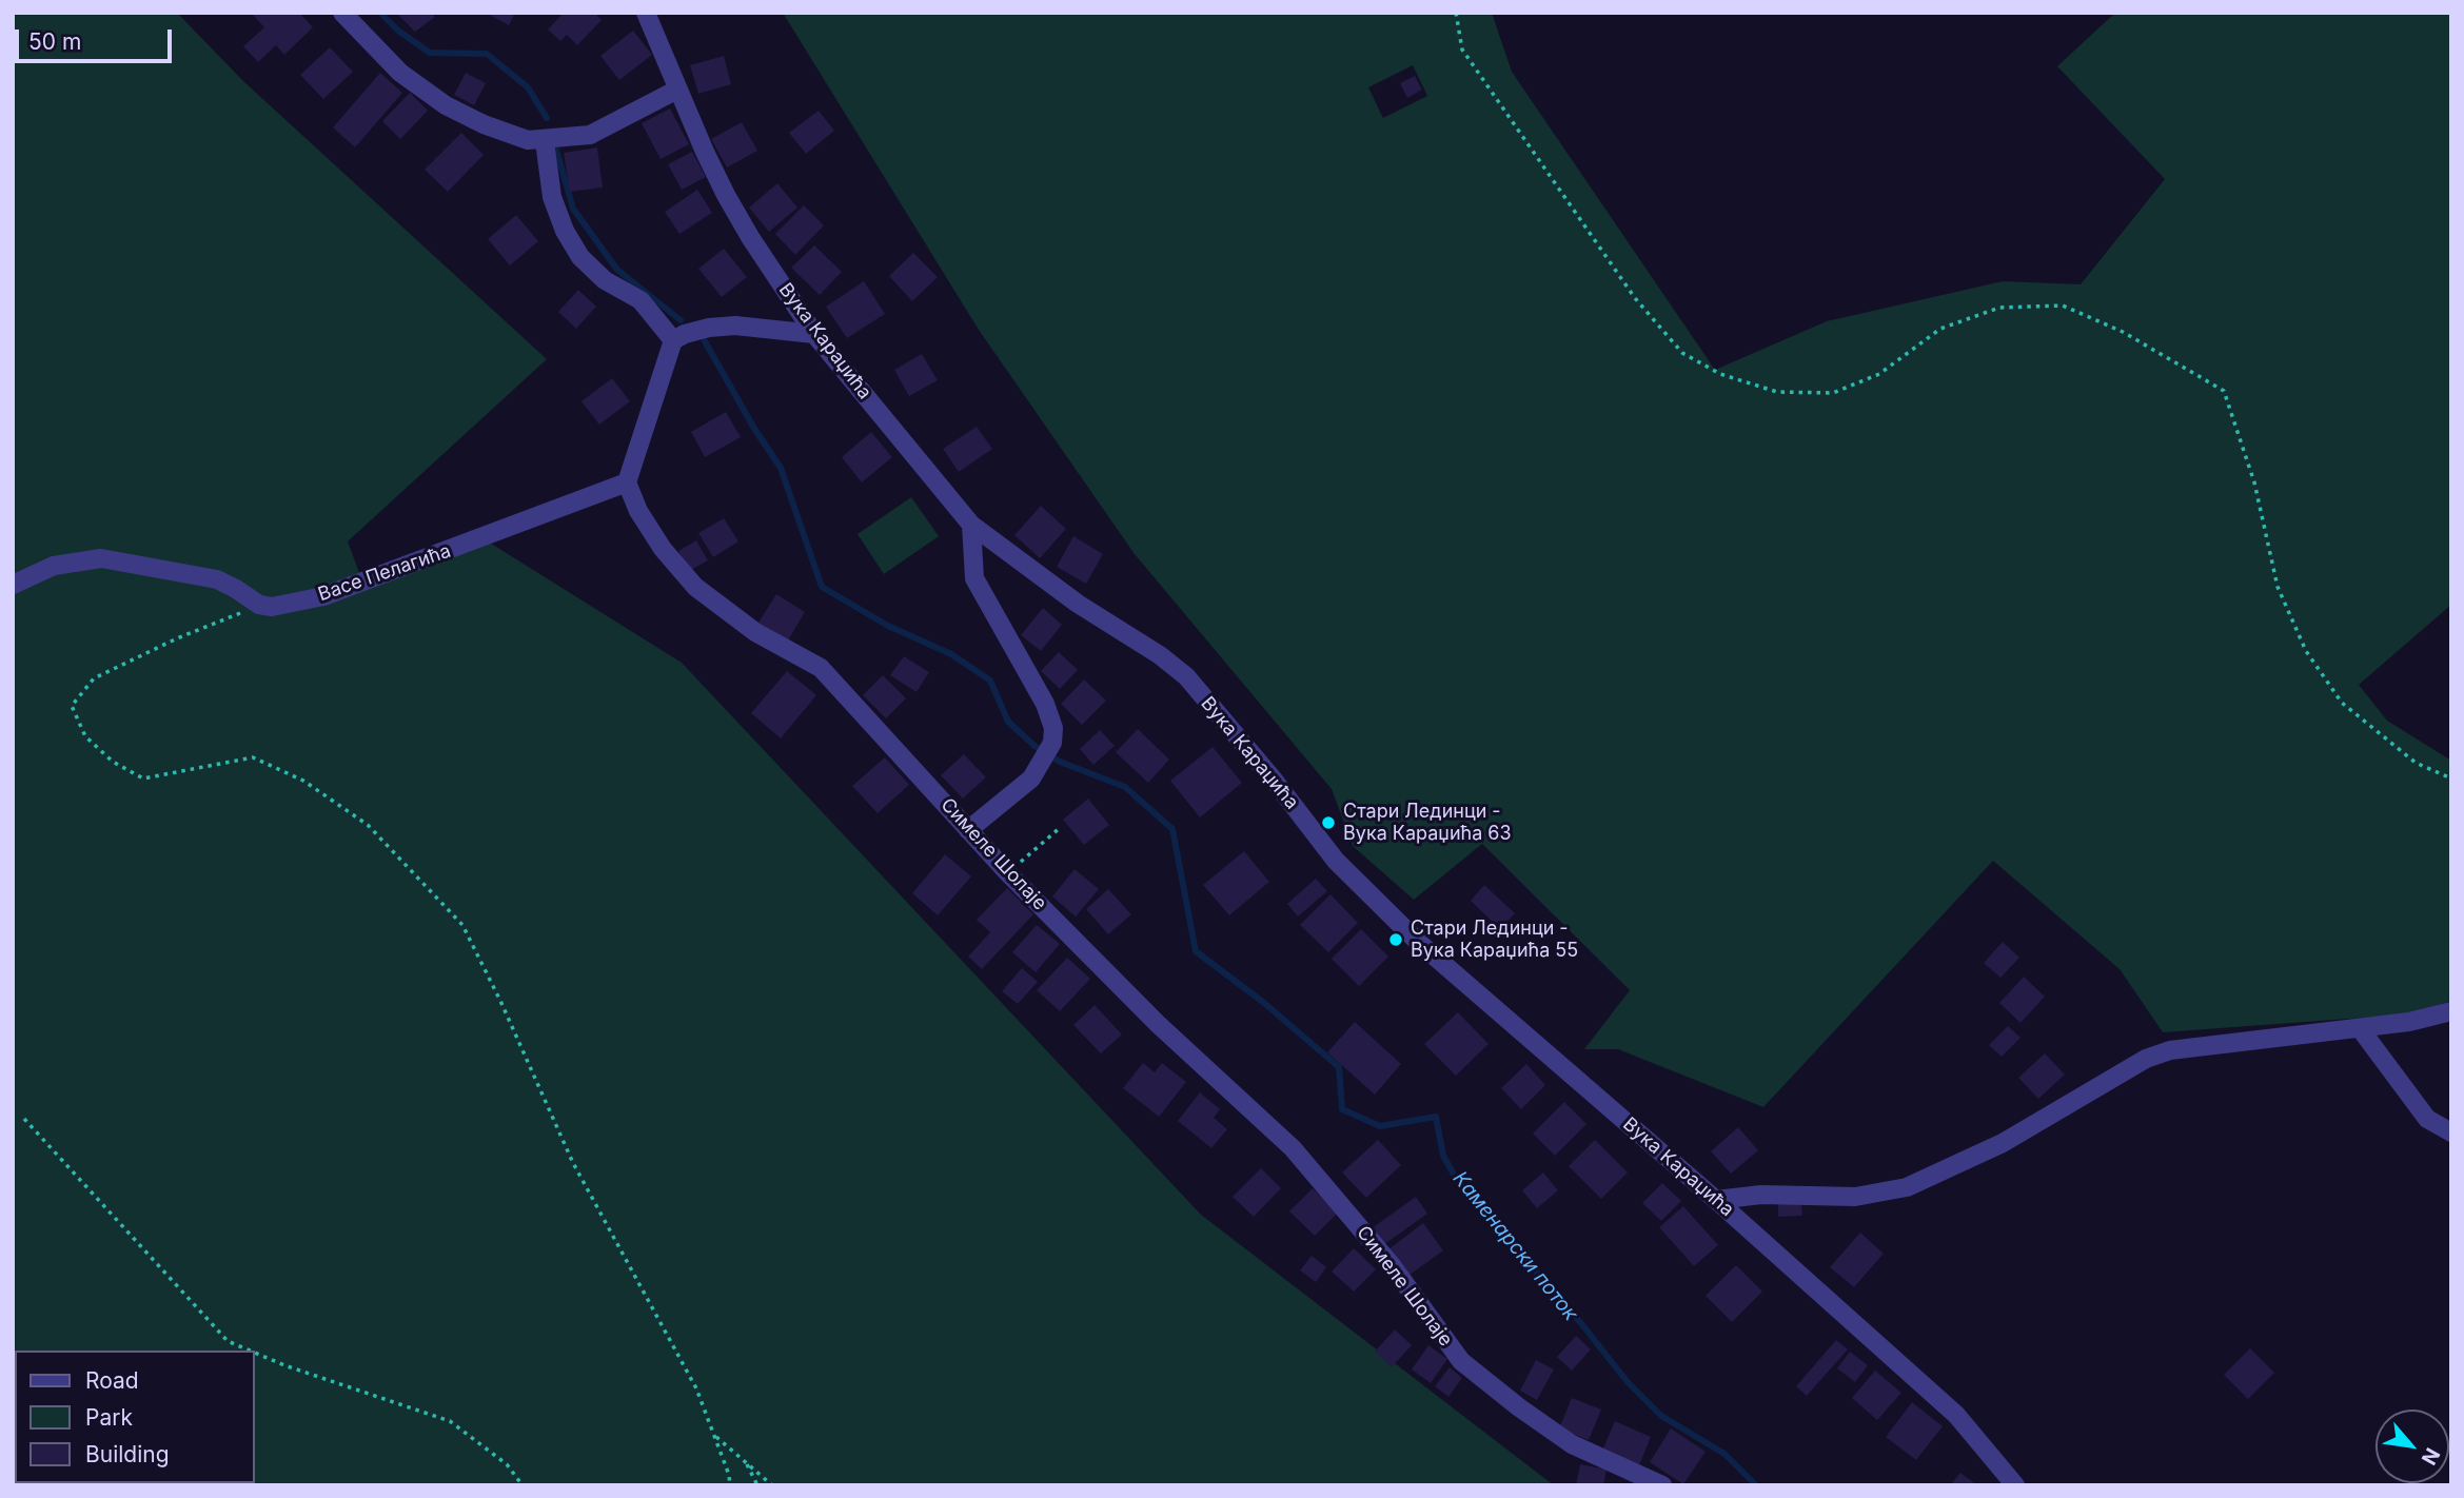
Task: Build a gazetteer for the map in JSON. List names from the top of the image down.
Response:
{
  "streets": {
    "street": ["Вука Караџића", "Васе Пелагића", "Симеле Шолаје"]
  },
  "crossings": [
    ["Васе Пелагића", "Симеле Шолаје"]
  ],
  "water": ["Каменарски поток"],
  "places": ["Стари Лединци - Вука Караџића 63", "Стари Лединци - Вука Караџића 55"],
  "legend": ["Road", "Park", "Building"],
  "scale_bar": "50 m",
  "north": "bottom right"
}
